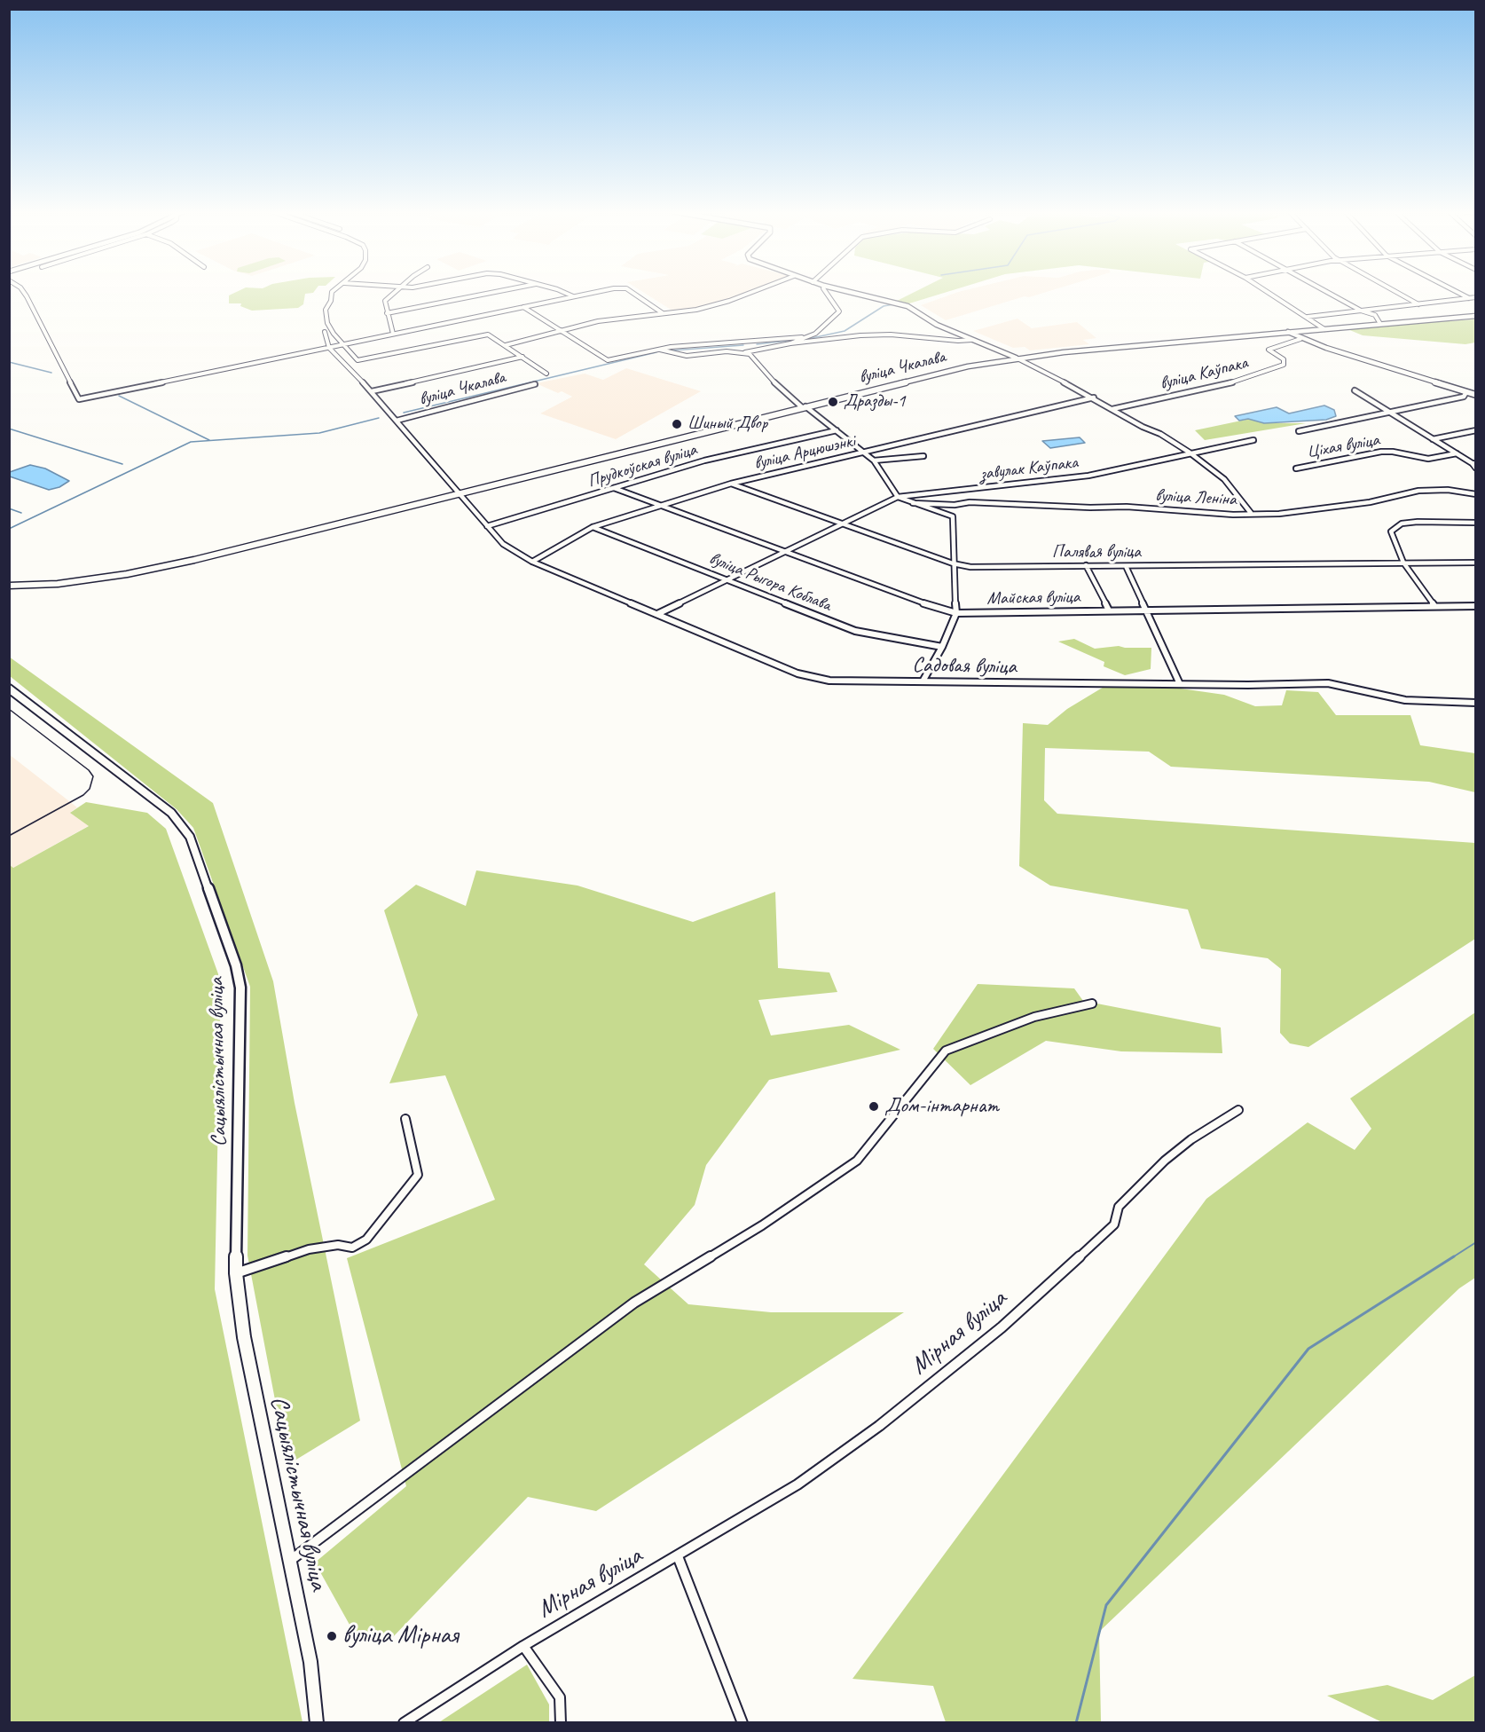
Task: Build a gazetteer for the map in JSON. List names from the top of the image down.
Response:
{
  "streets": {
    "main road": ["вуліца Чкалава", "Сацыялістычная вуліца"],
    "street": [
      "вуліца Каўпака",
      "Ціхая вуліца",
      "вуліца Арцюшэнкі",
      "Прудкоўская вуліца",
      "завулак Каўпака",
      "вуліца Леніна",
      "Палявая вуліца",
      "вуліца Рыгора Коблава",
      "Майская вуліца",
      "Садовая вуліца",
      "Мірная вуліца"
    ]
  },
  "crossings": [
    ["вуліца Чкалава", "Садовая вуліца"],
    ["вуліца Арцюшэнкі", "Палявая вуліца"],
    ["вуліца Арцюшэнкі", "вуліца Рыгора Коблава"],
    ["вуліца Арцюшэнкі", "Майская вуліца"],
    ["вуліца Арцюшэнкі", "Садовая вуліца"],
    ["Прудкоўская вуліца", "Майская вуліца"],
    ["Прудкоўская вуліца", "Садовая вуліца"],
    ["завулак Каўпака", "Палявая вуліца"],
    ["завулак Каўпака", "вуліца Рыгора Коблава"],
    ["завулак Каўпака", "Майская вуліца"],
    ["завулак Каўпака", "Садовая вуліца"]
  ],
  "places": [
    "Дразды-1",
    "Шиный Двор",
    "Дом-інтарнат",
    "вуліца Мірная"
  ]
}
